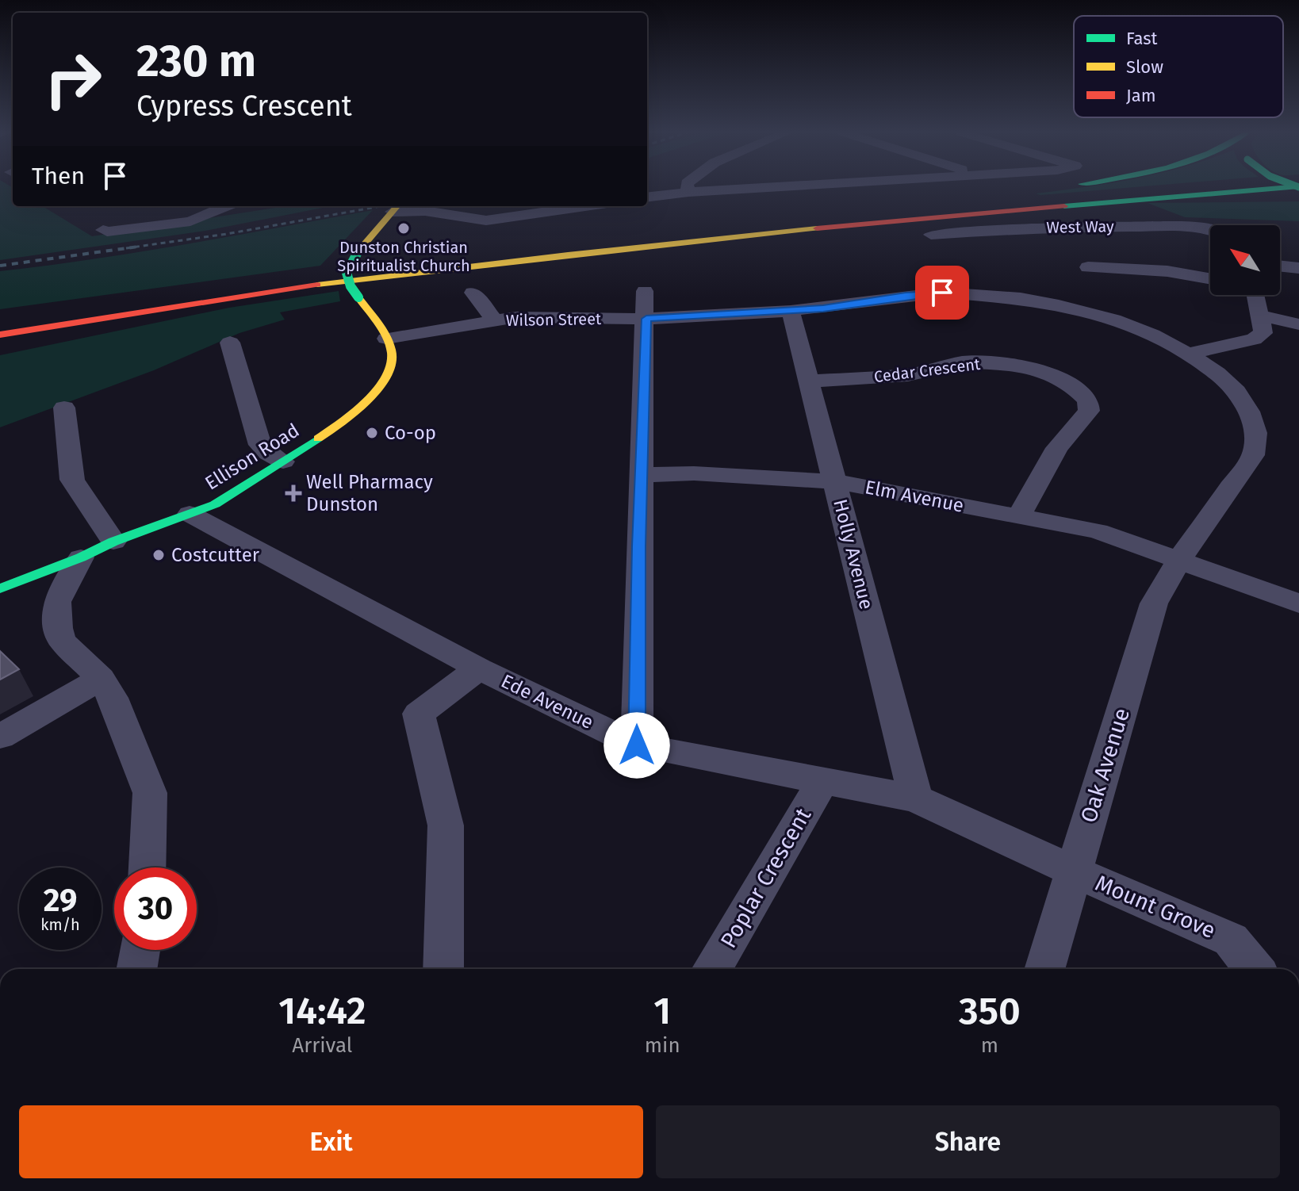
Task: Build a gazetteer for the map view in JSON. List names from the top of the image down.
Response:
{
  "streets": {
    "main road": ["Ellison Road"],
    "street": [
      "West Way",
      "Wilson Street",
      "Cedar Crescent",
      "Elm Avenue",
      "Holly Avenue",
      "Ede Avenue",
      "Oak Avenue",
      "Poplar Crescent",
      "Mount Grove"
    ]
  },
  "crossings": [
    ["Wilson Street", "Ellison Road"],
    ["Wilson Street", "Holly Avenue"],
    ["Wilson Street", "Oak Avenue"],
    ["Cedar Crescent", "Elm Avenue"],
    ["Cedar Crescent", "Holly Avenue"],
    ["Ellison Road", "Ede Avenue"],
    ["Elm Avenue", "Holly Avenue"],
    ["Elm Avenue", "Oak Avenue"],
    ["Holly Avenue", "Ede Avenue"],
    ["Ede Avenue", "Oak Avenue"],
    ["Ede Avenue", "Poplar Crescent"],
    ["Ede Avenue", "Mount Grove"],
    ["Oak Avenue", "Mount Grove"]
  ],
  "places": {
    "other": ["Dunston Christian Spiritualist Church", "Co-op", "Costcutter"],
    "health": ["Well Pharmacy Dunston"]
  },
  "legend": ["Fast", "Slow", "Jam"],
  "north": "top left",
  "page": {
    "turn": ["230 m", "Cypress Crescent"],
    "then": "Then",
    "speed": "29 km/h",
    "limit": "30",
    "eta": [
      "14:42",
      "Arrival",
      "1",
      "min",
      "350",
      "m"
    ],
    "buttons": ["Exit", "Share"]
  }
}
